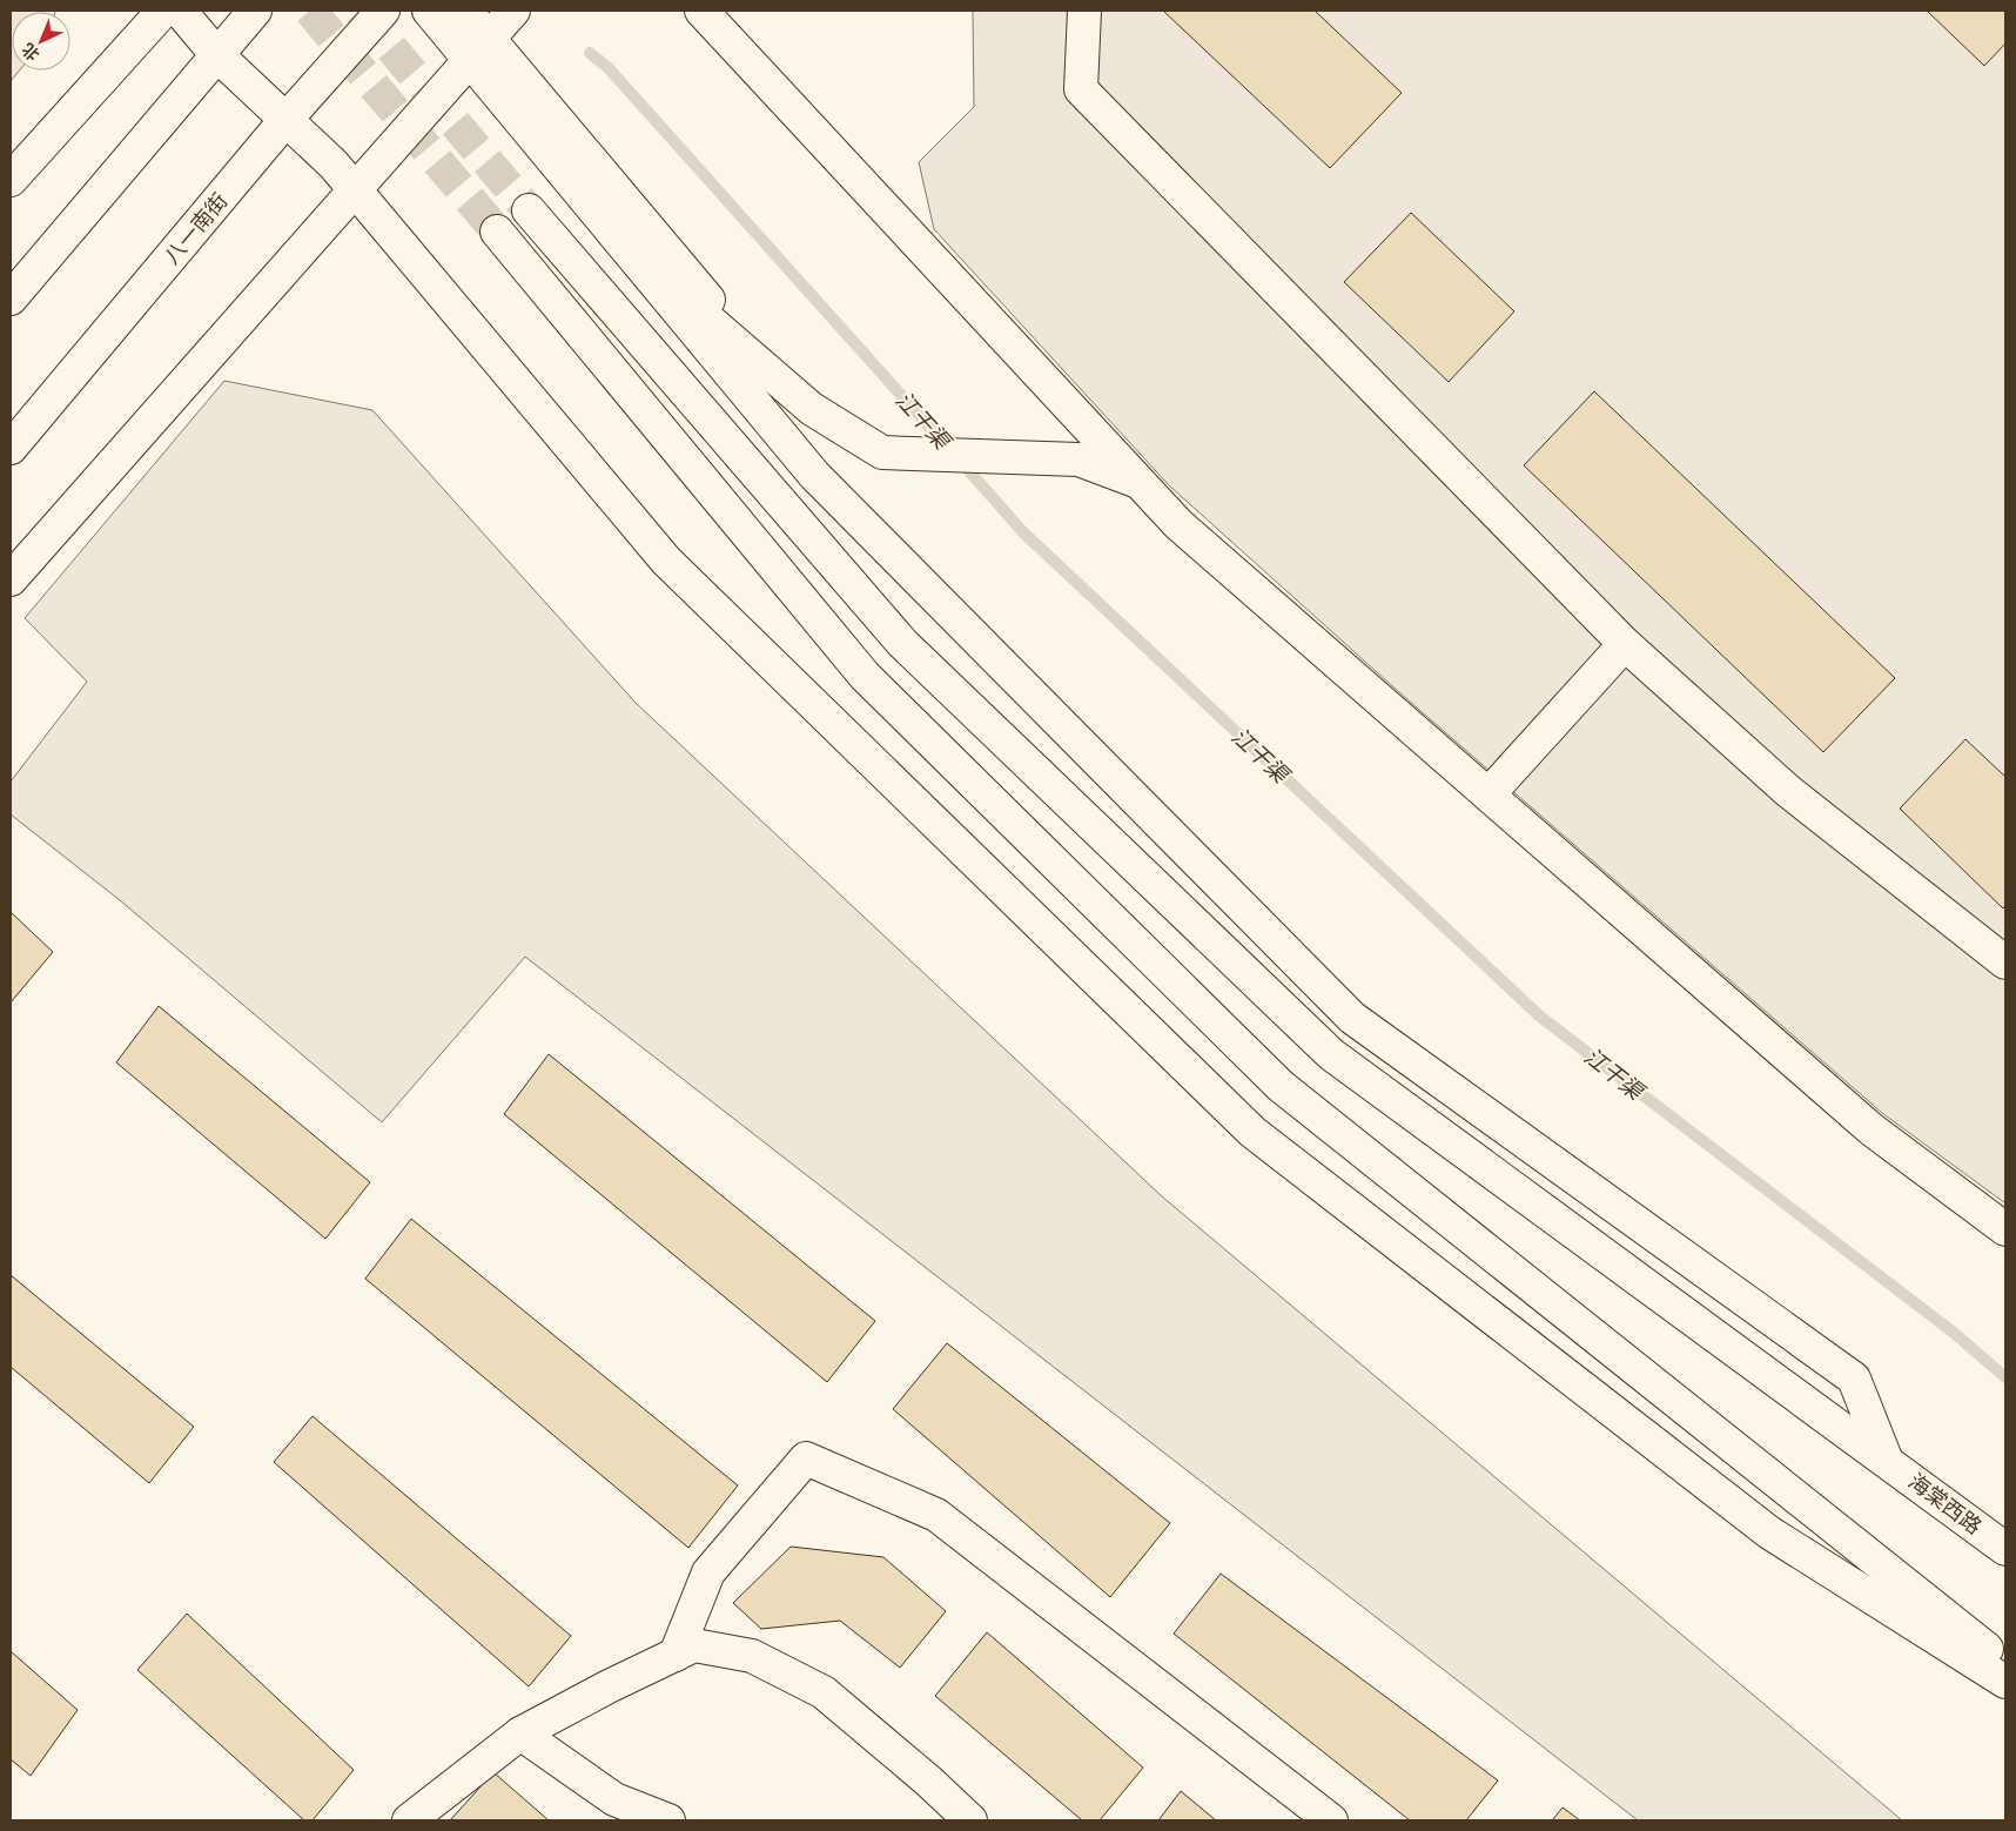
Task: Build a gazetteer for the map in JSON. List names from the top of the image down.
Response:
{
  "streets": {
    "main road": ["八一南街", "海棠西路"]
  },
  "water": ["江干渠"],
  "north": "bottom left"
}
